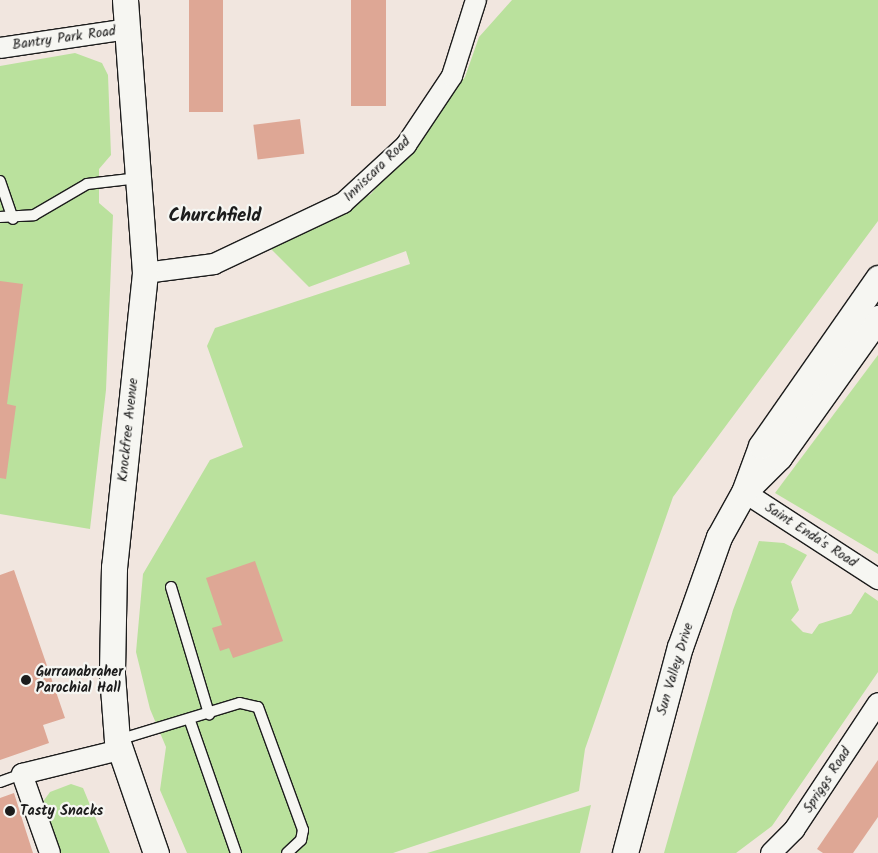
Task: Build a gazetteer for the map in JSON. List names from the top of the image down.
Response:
{
  "streets": {
    "street": [
      "Bantry Park Road",
      "Inniscara Road",
      "Knockfree Avenue",
      "Saint Enda's Road",
      "Sun Valley Drive",
      "Spriggs Road"
    ]
  },
  "crossings": [
    ["Bantry Park Road", "Knockfree Avenue"],
    ["Inniscara Road", "Knockfree Avenue"],
    ["Saint Enda's Road", "Sun Valley Drive"]
  ],
  "districts": ["Churchfield"],
  "places": ["Gurranabraher Parochial Hall", "Tasty Snacks"]
}
